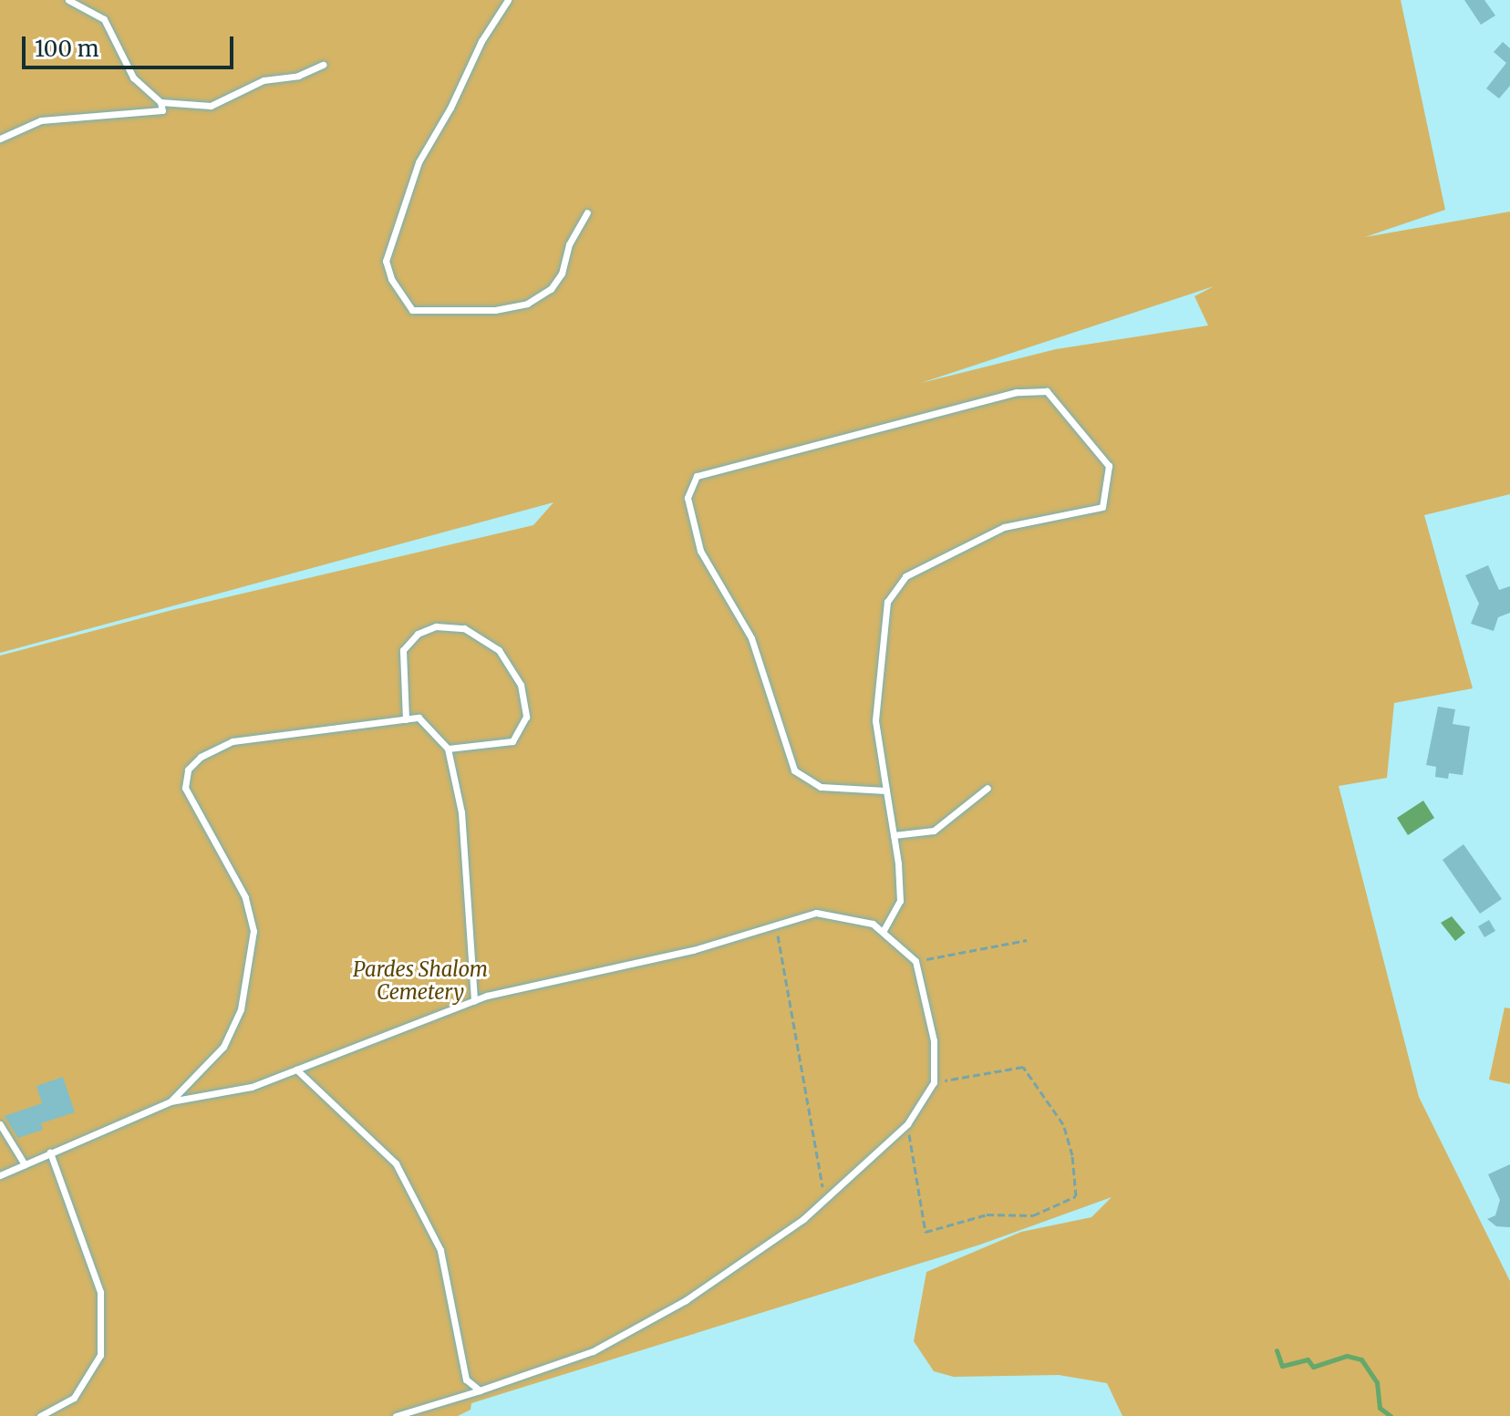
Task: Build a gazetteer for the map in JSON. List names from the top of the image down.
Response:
{
  "parks": ["Pardes Shalom Cemetery"],
  "scale_bar": "100 m"
}
